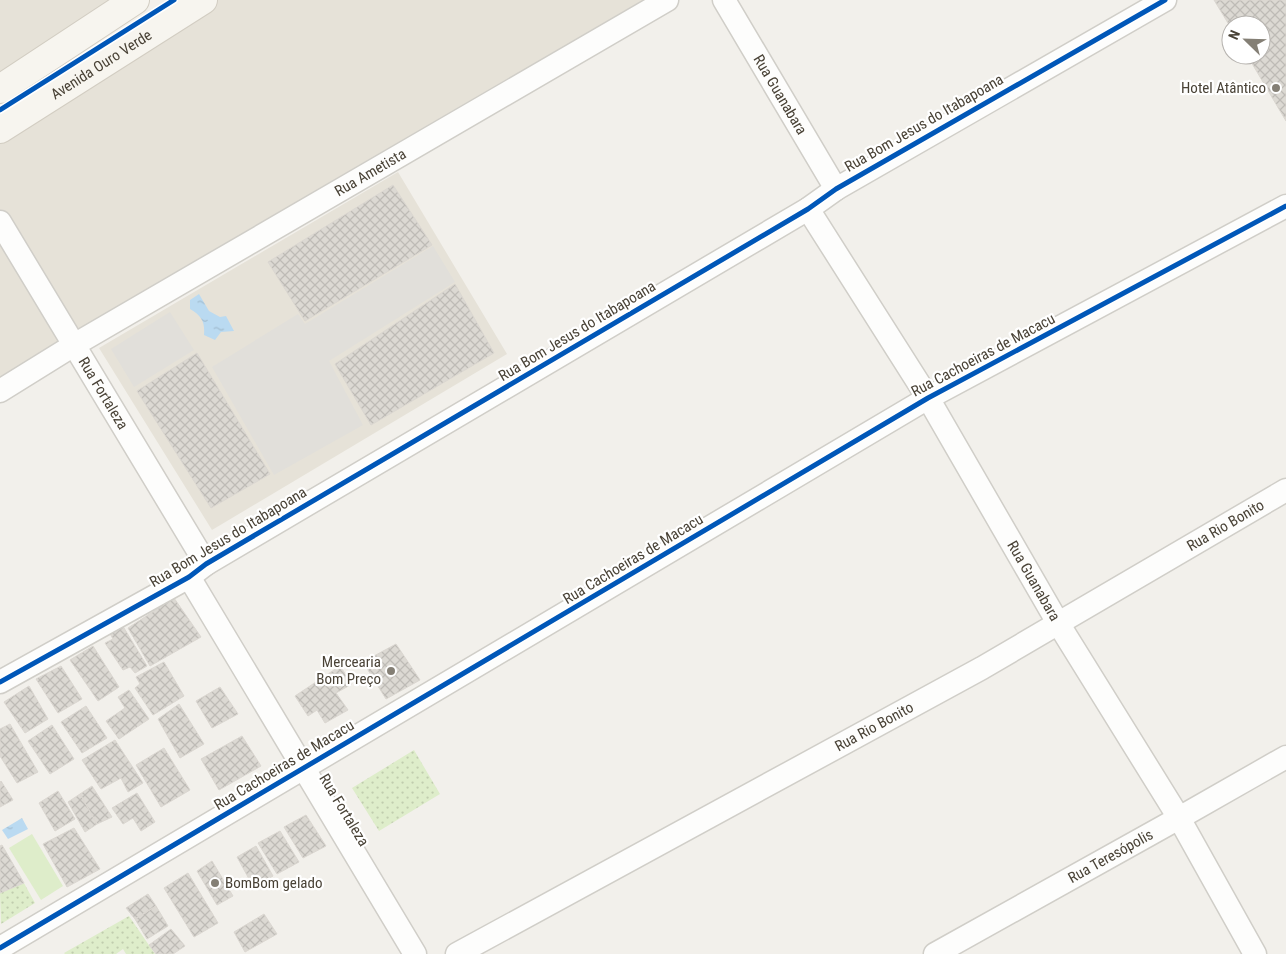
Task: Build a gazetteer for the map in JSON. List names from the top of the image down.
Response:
{
  "streets": {
    "street": [
      "Avenida Ouro Verde",
      "Rua Guanabara",
      "Rua Bom Jesus do Itabapoana",
      "Rua Ametista",
      "Rua Cachoeiras de Macacu",
      "Rua Fortaleza",
      "Rua Rio Bonito",
      "Rua Teresópolis"
    ]
  },
  "crossings": [
    ["Rua Guanabara", "Rua Bom Jesus do Itabapoana"],
    ["Rua Guanabara", "Rua Cachoeiras de Macacu"],
    ["Rua Guanabara", "Rua Rio Bonito"],
    ["Rua Guanabara", "Rua Teresópolis"],
    ["Rua Bom Jesus do Itabapoana", "Rua Fortaleza"],
    ["Rua Ametista", "Rua Fortaleza"],
    ["Rua Cachoeiras de Macacu", "Rua Fortaleza"]
  ],
  "places": ["Hotel Atântico", "Mercearia Bom Preço", "BomBom gelado"],
  "north": "top left"
}
